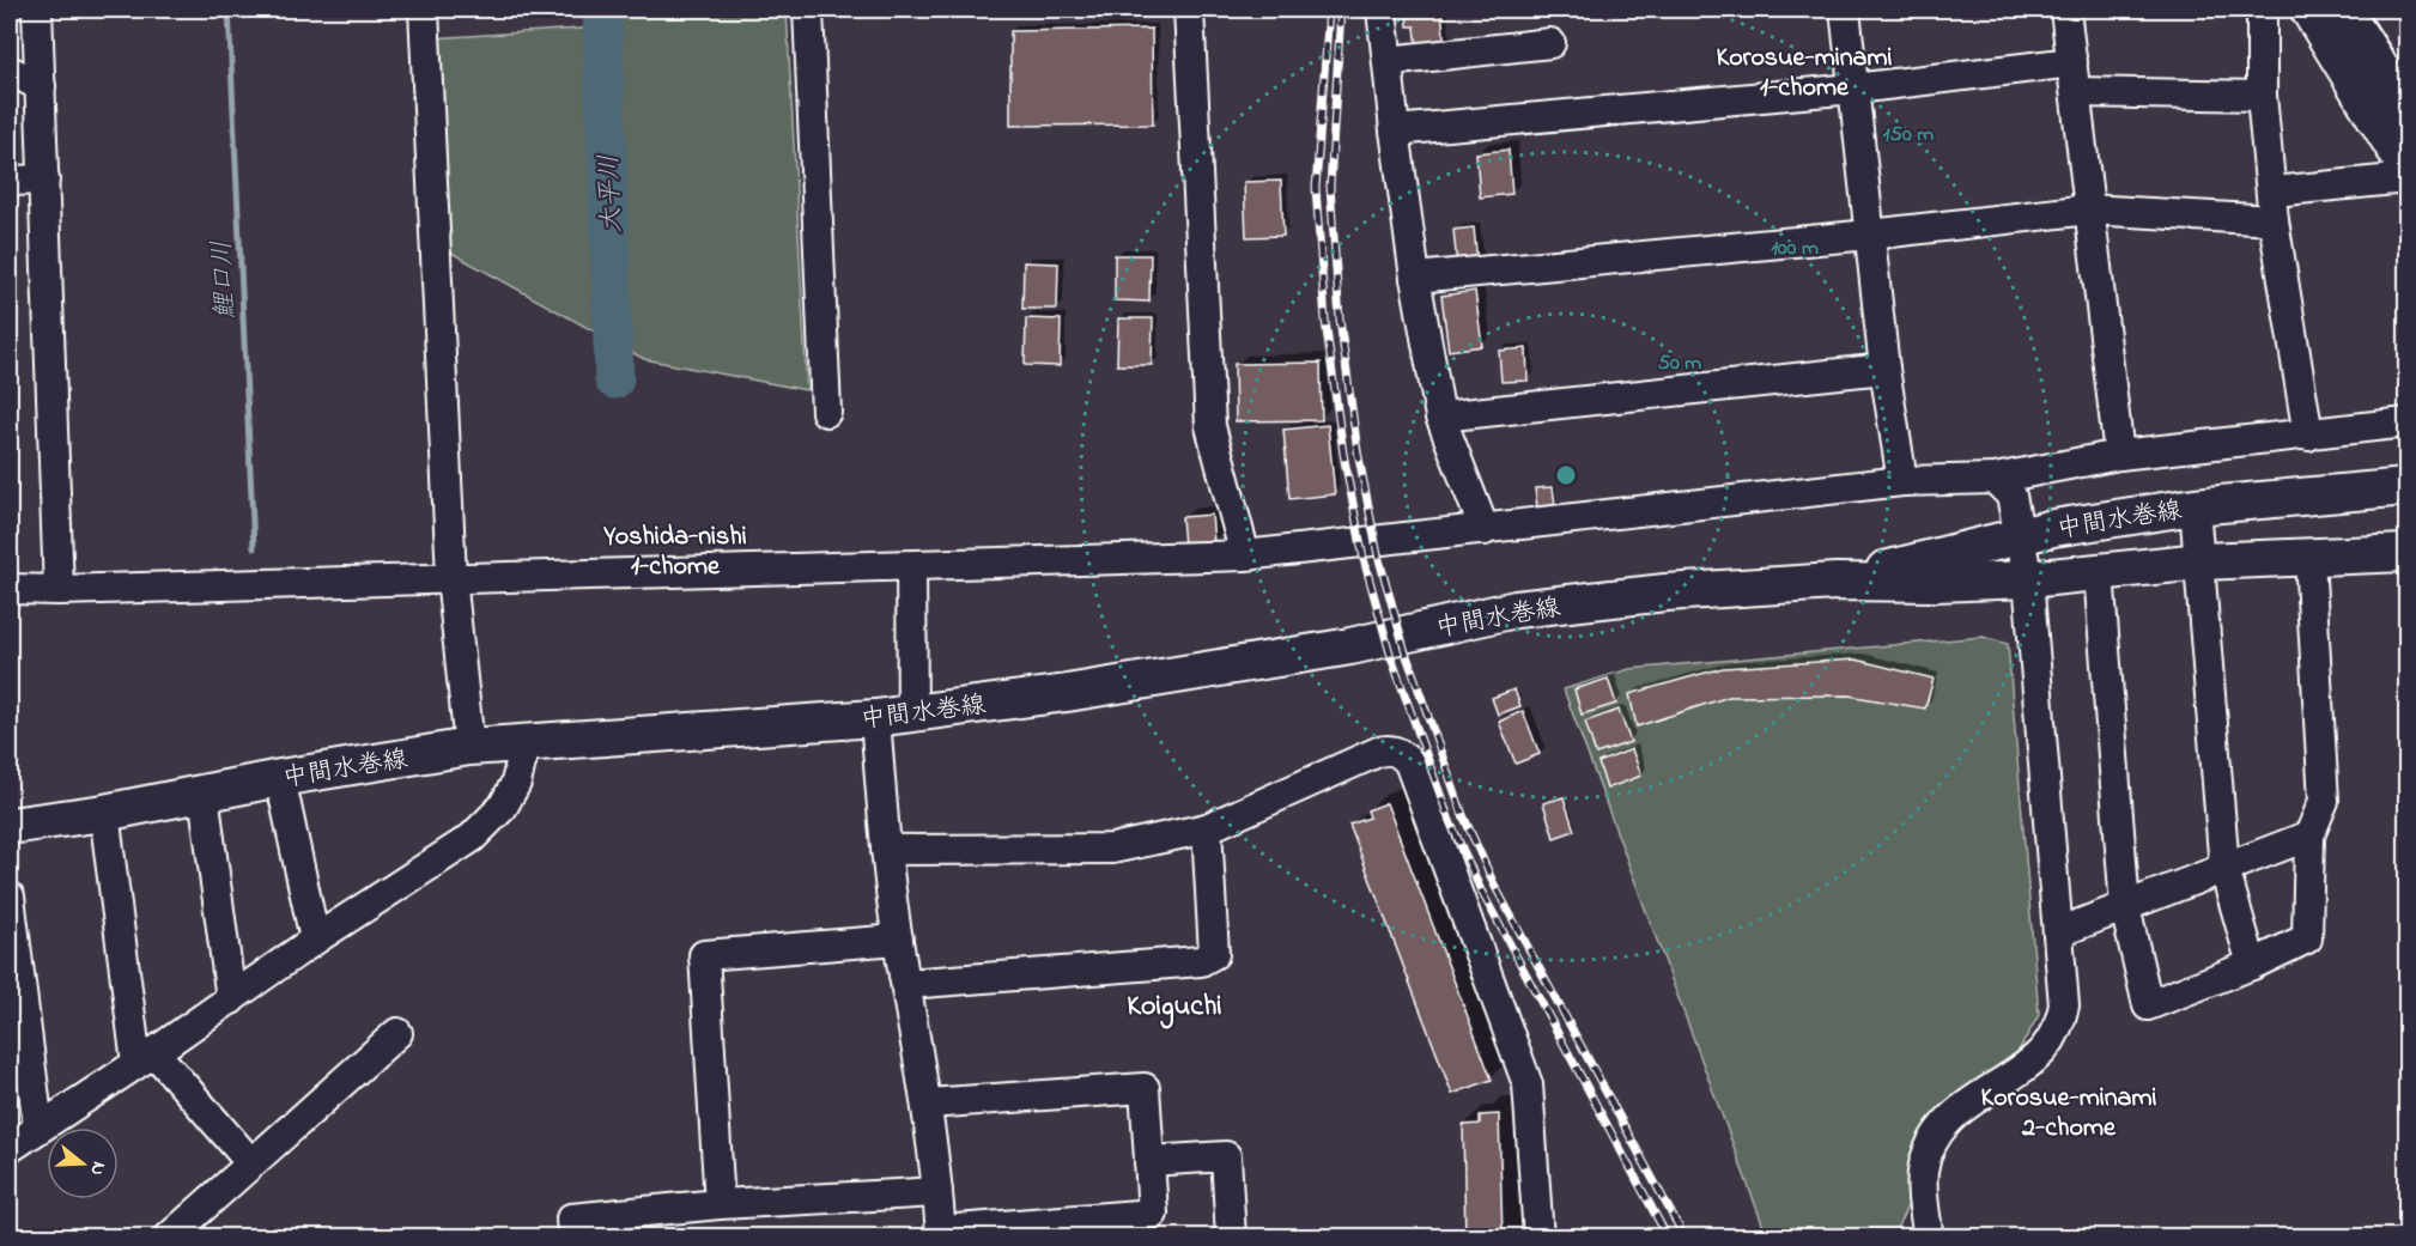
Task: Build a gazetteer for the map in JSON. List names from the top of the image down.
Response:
{
  "streets": {
    "main road": ["中間水巻線"]
  },
  "districts": [
    "Korosue-minami 1-chome",
    "Yoshida-nishi 1-chome",
    "Koiguchi",
    "Korosue-minami 2-chome"
  ],
  "water": ["大平川", "鯉口川"],
  "north": "right",
  "rings": ["150 m", "100 m", "50 m"]
}
